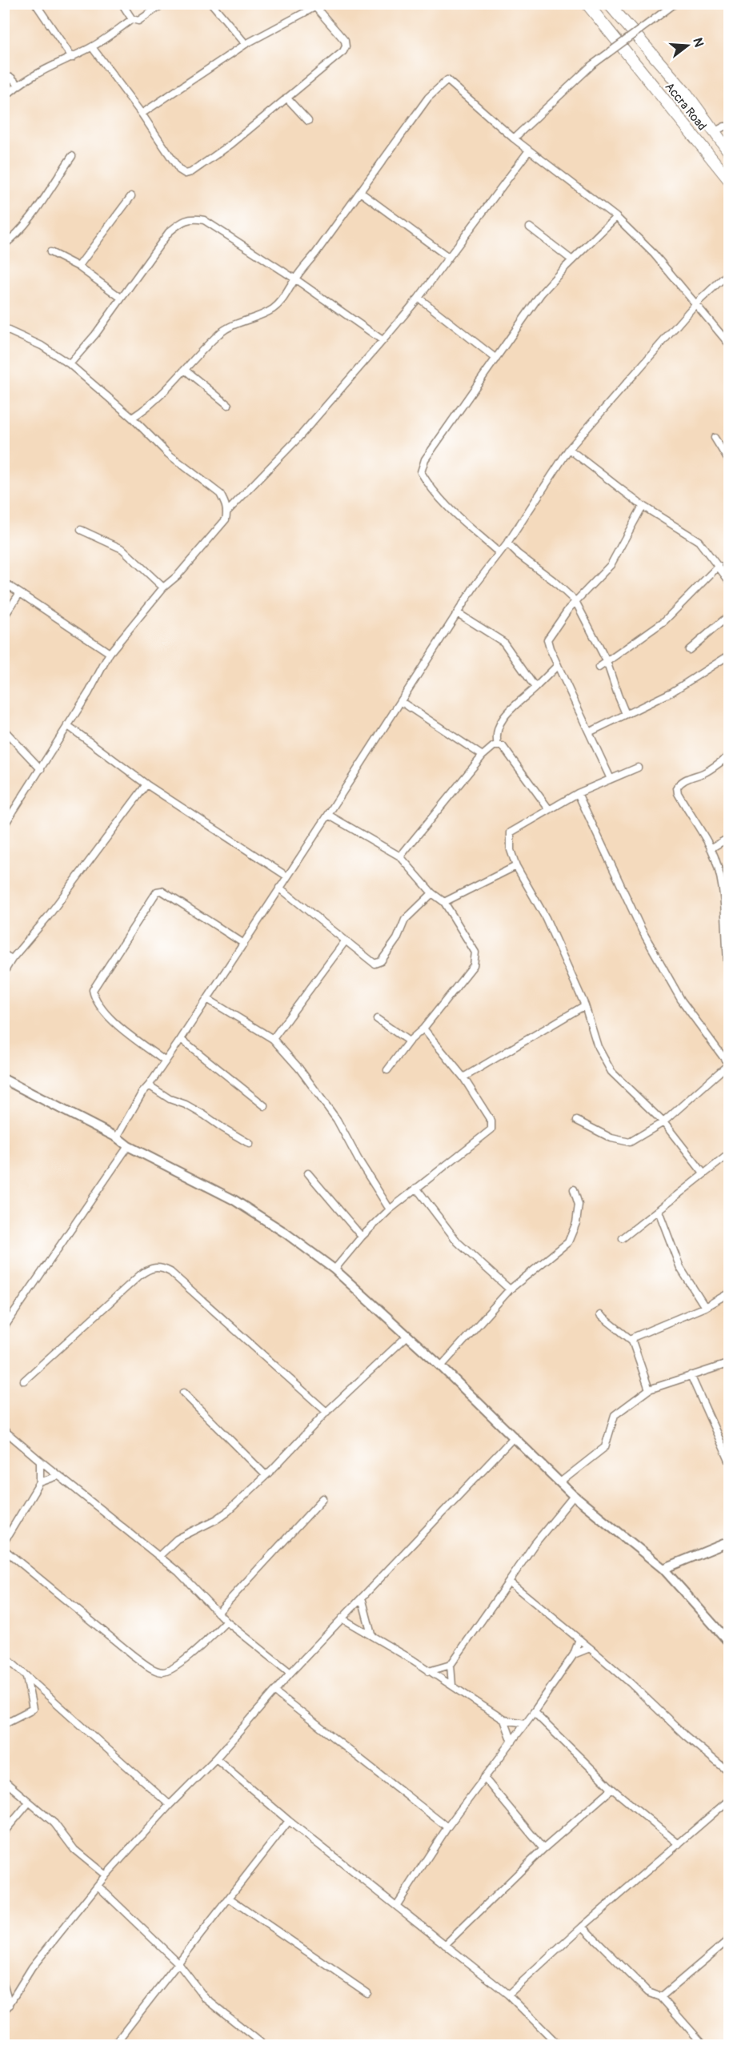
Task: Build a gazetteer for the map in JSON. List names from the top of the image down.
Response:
{
  "streets": {
    "highway": ["Accra Road"]
  },
  "north": "right"
}
